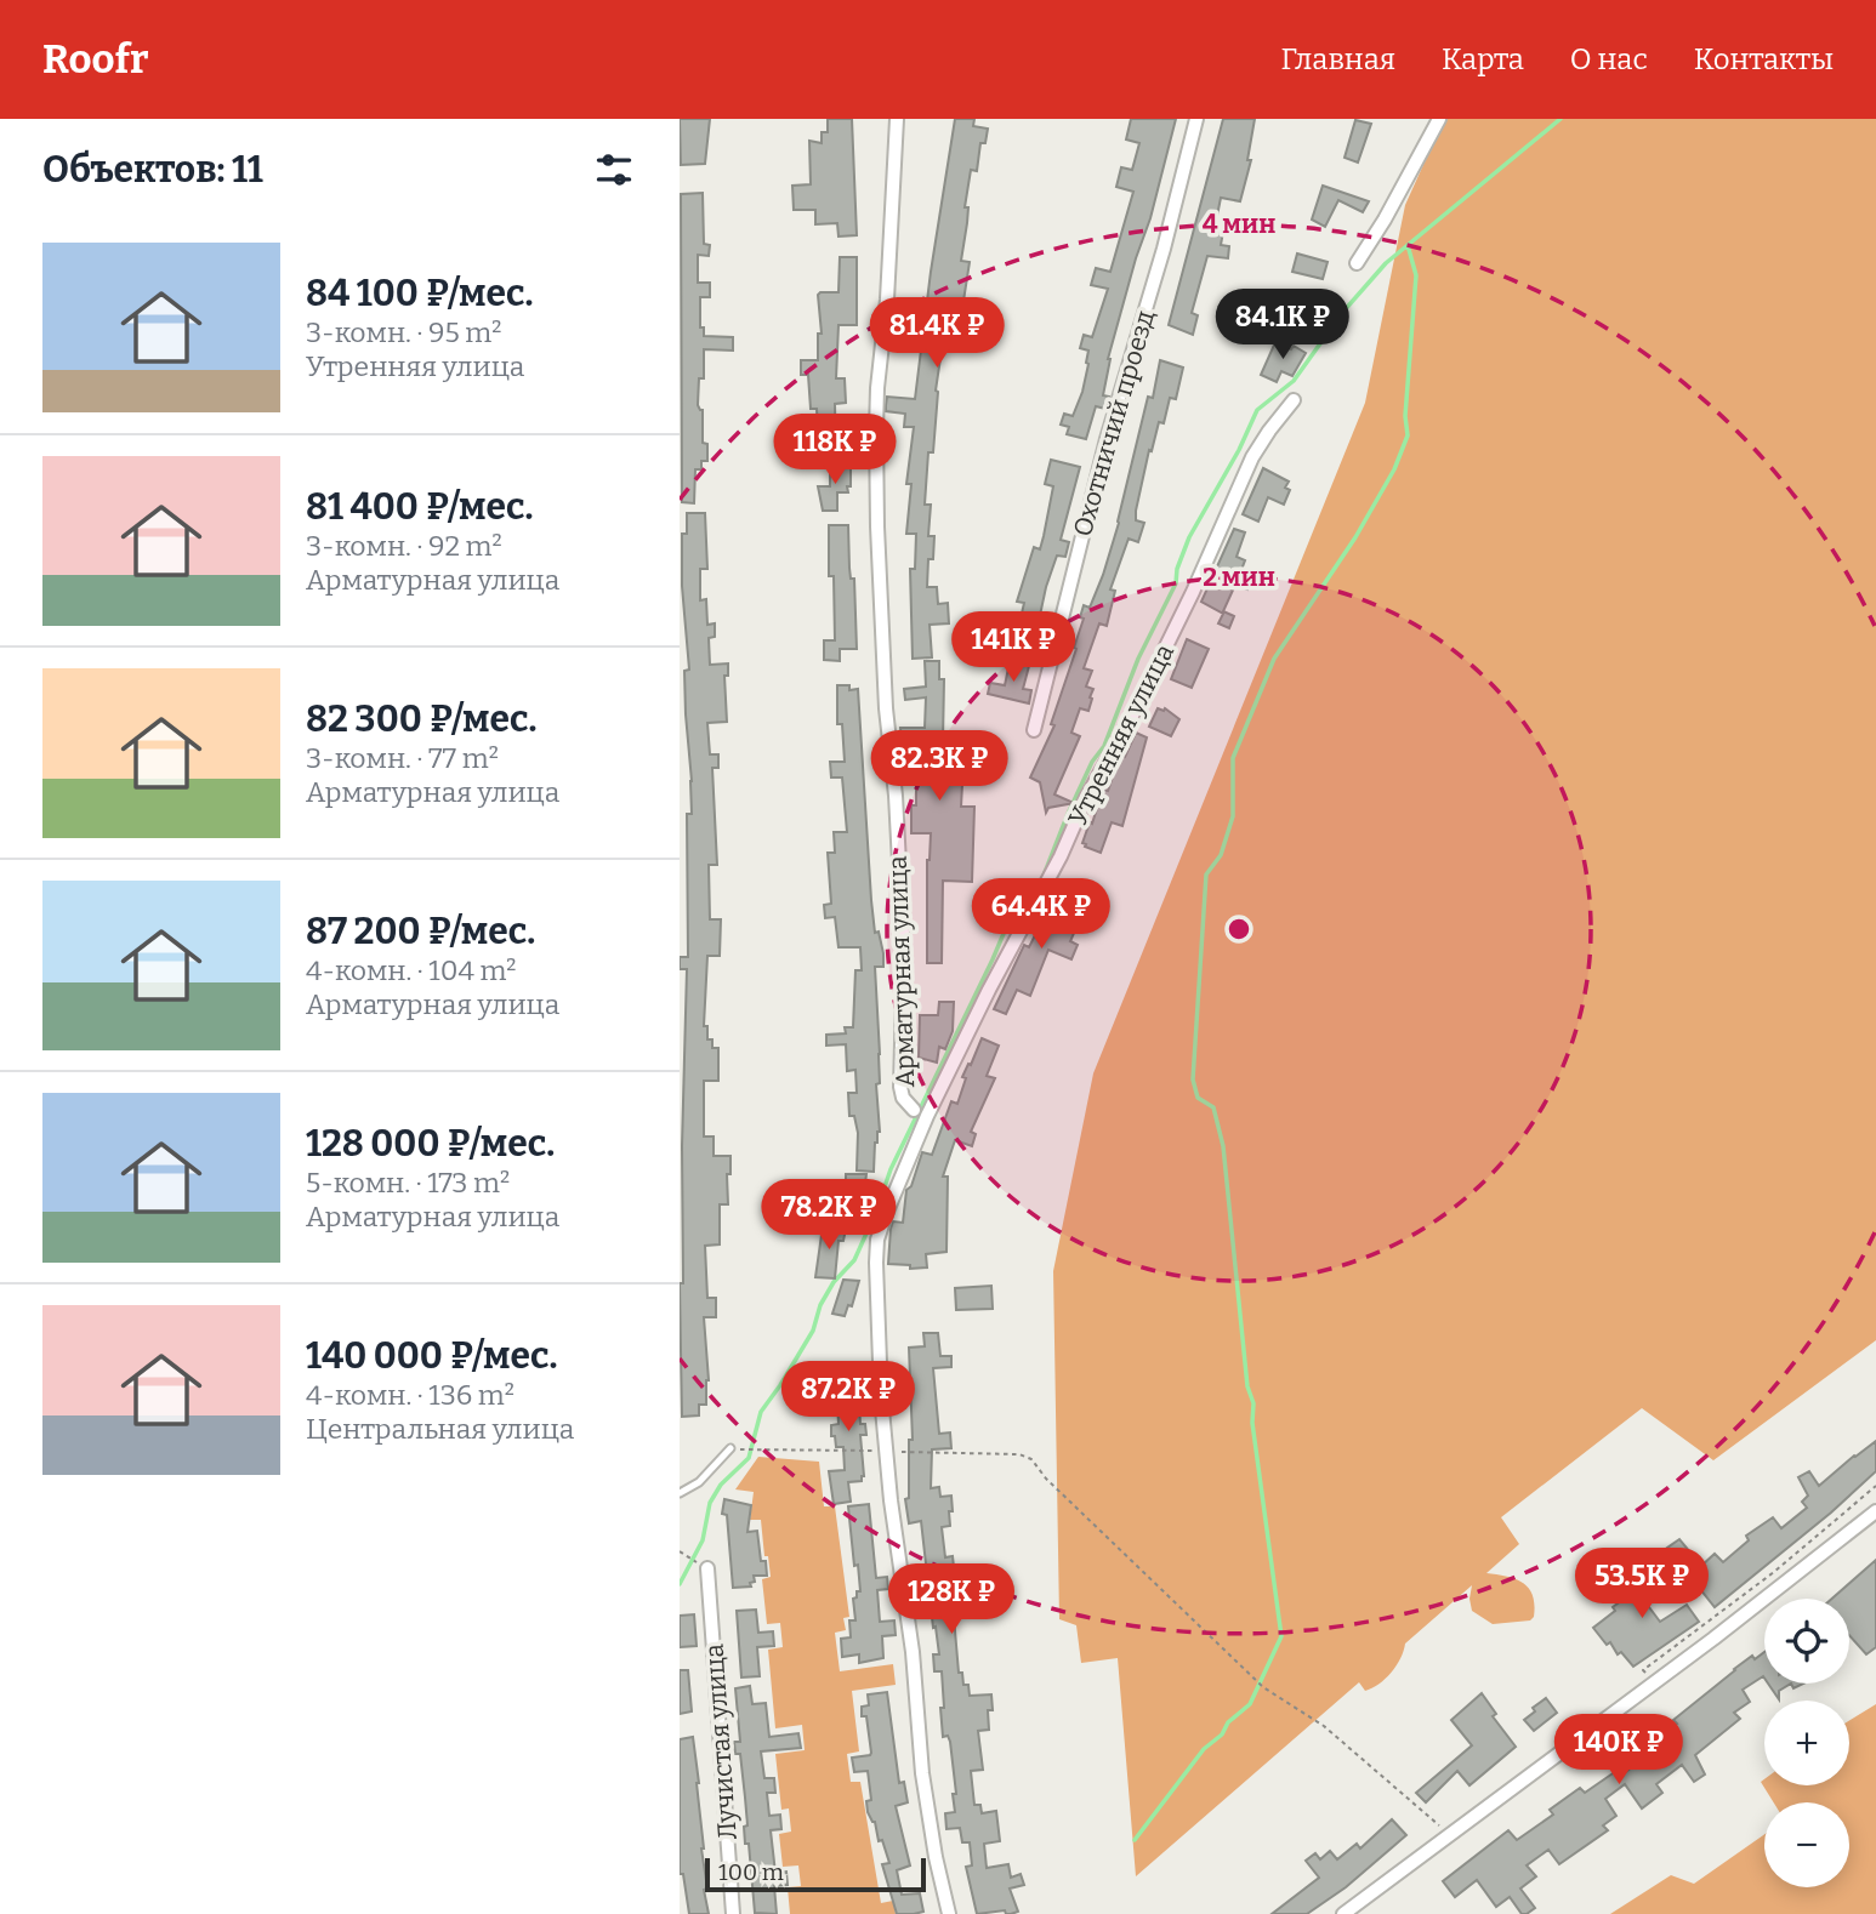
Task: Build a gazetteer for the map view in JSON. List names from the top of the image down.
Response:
{
  "streets": {
    "street": [
      "Охотничий проезд",
      "Утренняя улица",
      "Арматурная улица",
      "Лучистая улица"
    ]
  },
  "crossings": [
    ["Утренняя улица", "Арматурная улица"]
  ],
  "scale_bar": "100 m",
  "page": {
    "header": "Roofr",
    "nav": [
      "Главная",
      "Карта",
      "О нас",
      "Контакты"
    ],
    "heading": "Объектов: 11",
    "list": [
      {
        "name": "84 100 ₽/мес.",
        "note": "3-комн. · 95 m² · Утренняя улица"
      },
      {
        "name": "81 400 ₽/мес.",
        "note": "3-комн. · 92 m² · Арматурная улица"
      },
      {
        "name": "82 300 ₽/мес.",
        "note": "3-комн. · 77 m² · Арматурная улица"
      },
      {
        "name": "87 200 ₽/мес.",
        "note": "4-комн. · 104 m² · Арматурная улица"
      },
      {
        "name": "128 000 ₽/мес.",
        "note": "5-комн. · 173 m² · Арматурная улица"
      },
      {
        "name": "140 000 ₽/мес.",
        "note": "4-комн. · 136 m² · Центральная улица"
      }
    ],
    "price": [
      "84.1K ₽",
      "81.4K ₽",
      "118K ₽",
      "141K ₽",
      "82.3K ₽",
      "64.4K ₽",
      "78.2K ₽",
      "87.2K ₽",
      "53.5K ₽",
      "128K ₽",
      "140K ₽"
    ],
    "map_buttons": ["+", "−"],
    "scale": "100 m"
  },
  "rings": ["4 мин", "2 мин"]
}
